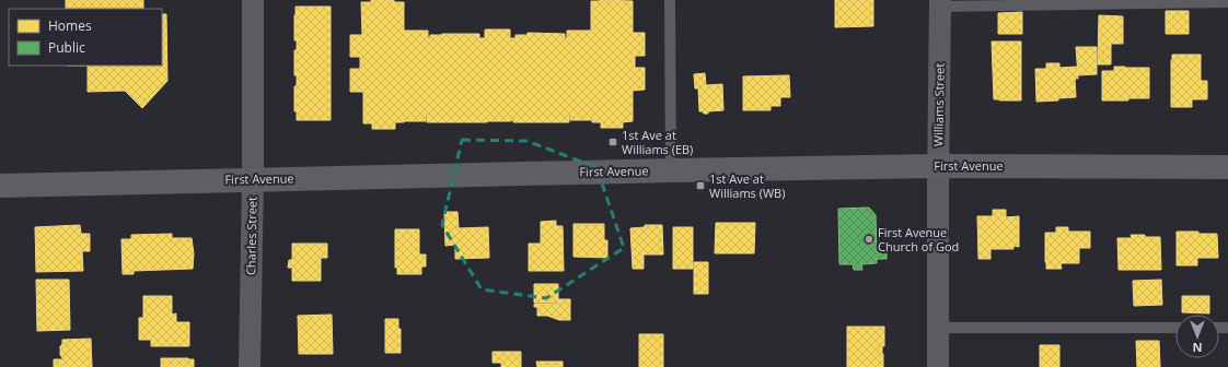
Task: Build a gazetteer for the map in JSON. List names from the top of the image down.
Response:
{
  "streets": {
    "street": ["Williams Street", "First Avenue", "Charles Street"]
  },
  "crossings": [
    ["Williams Street", "First Avenue"],
    ["First Avenue", "Charles Street"]
  ],
  "places": {
    "transit": ["1st Ave at Williams (EB)", "1st Ave at Williams (WB)"],
    "other": ["First Avenue Church of God"]
  },
  "legend": ["Homes", "Public"],
  "north": "bottom"
}
